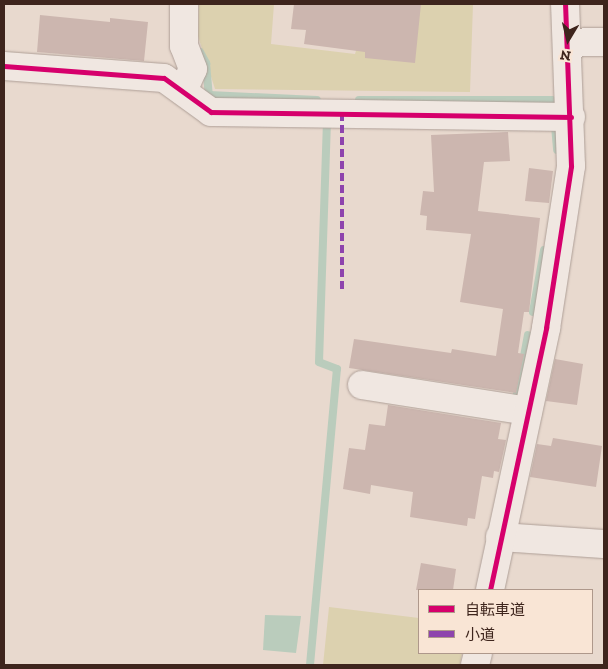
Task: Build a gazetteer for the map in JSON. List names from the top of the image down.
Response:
{
  "legend": ["自転車道", "小道"],
  "north": "bottom"
}
